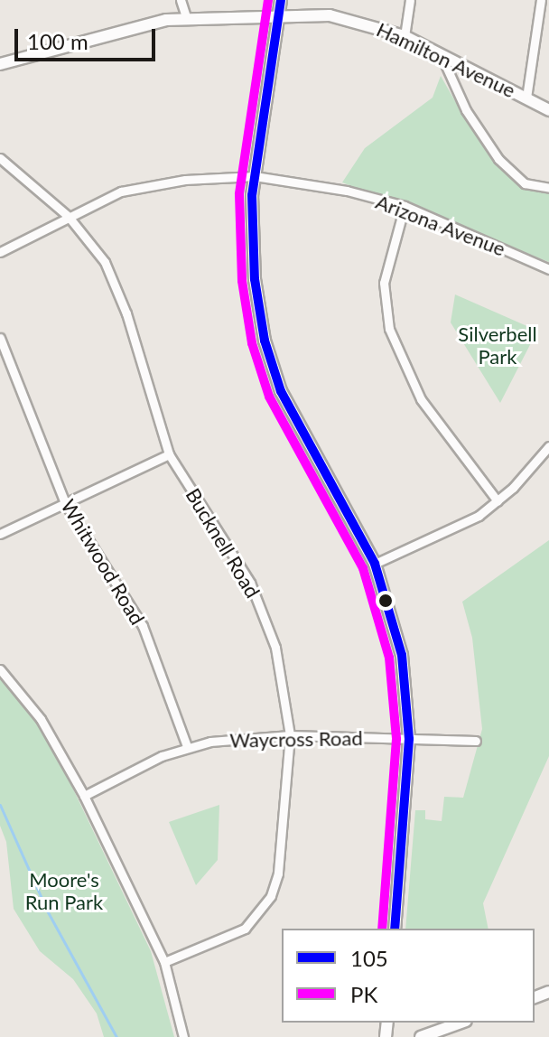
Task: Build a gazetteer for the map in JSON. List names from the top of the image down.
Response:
{
  "streets": {
    "street": [
      "Hamilton Avenue",
      "Arizona Avenue",
      "Bucknell Road",
      "Whitwood Road",
      "Waycross Road"
    ]
  },
  "crossings": [
    ["Arizona Avenue", "Bucknell Road"],
    ["Bucknell Road", "Waycross Road"],
    ["Whitwood Road", "Waycross Road"]
  ],
  "parks": ["Silverbell Park", "Moore's Run Park"],
  "lines": ["transit line 105", "transit line PK"],
  "legend": ["105", "PK"],
  "scale_bar": "100 m"
}
